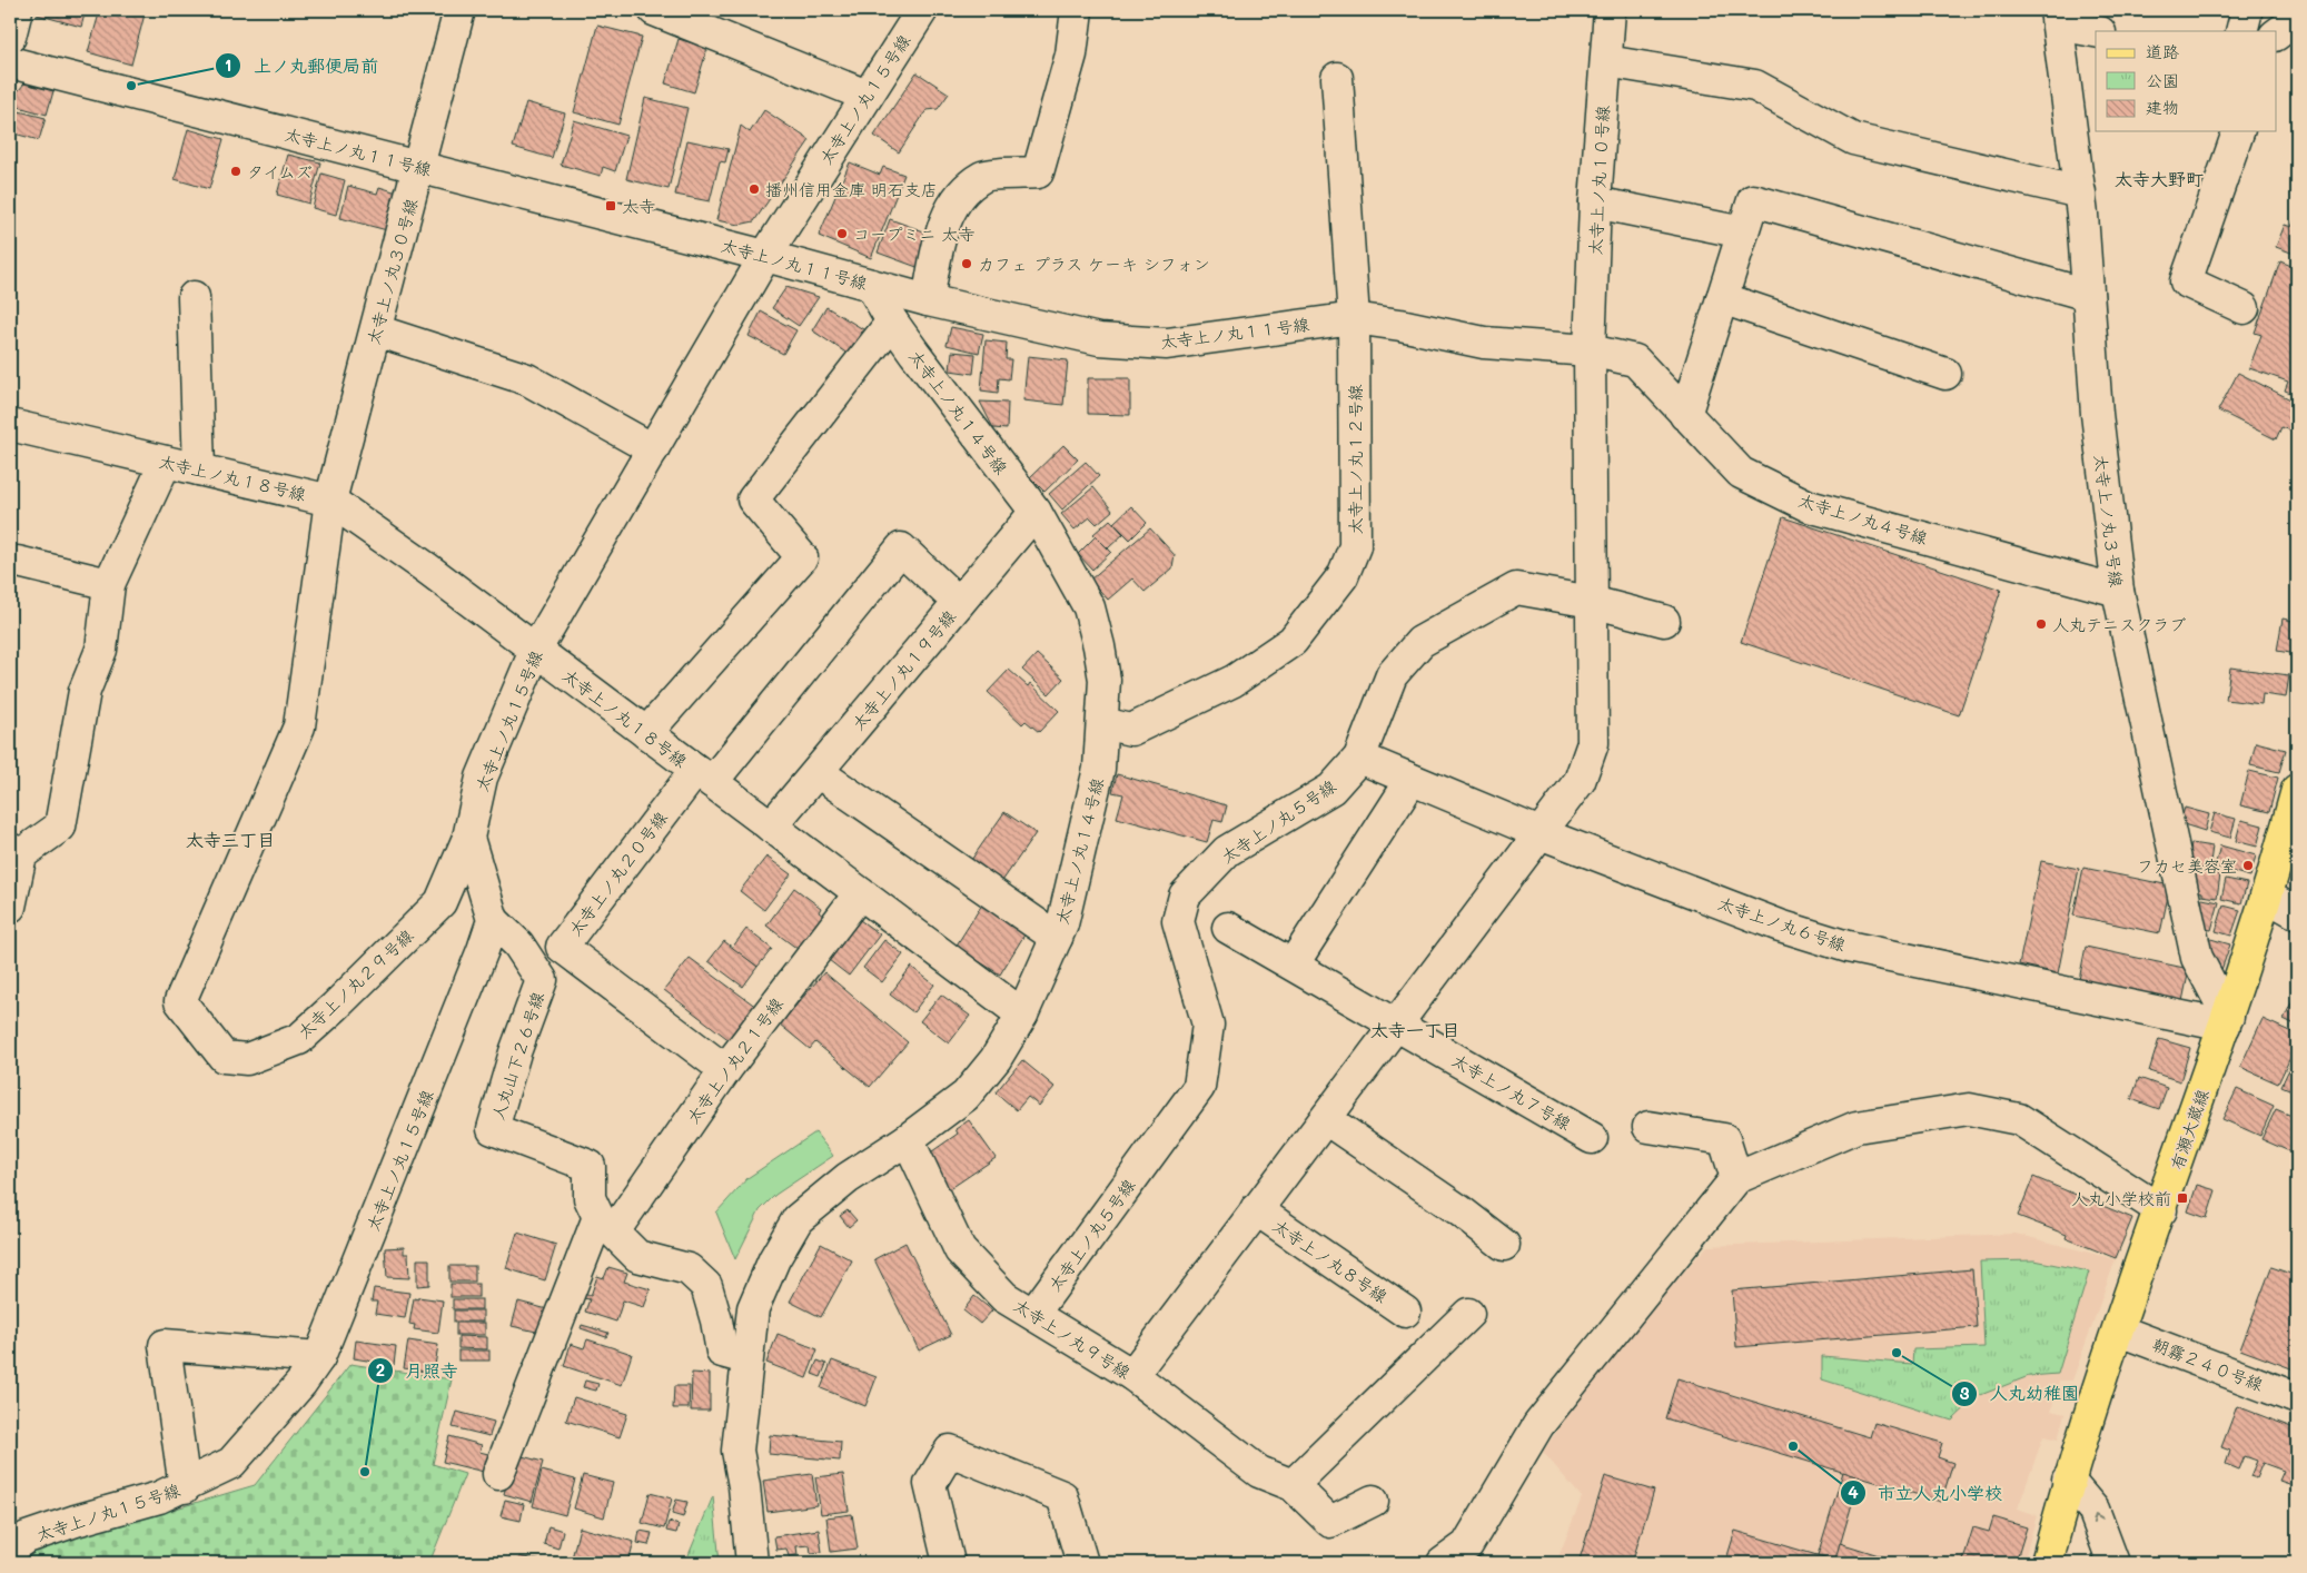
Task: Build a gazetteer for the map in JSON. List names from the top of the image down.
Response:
{
  "streets": {
    "main road": ["有瀬大蔵線"],
    "street": [
      "太寺上ノ丸１５号線",
      "太寺上ノ丸１１号線",
      "太寺上ノ丸１０号線",
      "太寺上ノ丸３０号線",
      "太寺上ノ丸１４号線",
      "太寺上ノ丸１２号線",
      "太寺上ノ丸１８号線",
      "太寺上ノ丸４号線",
      "太寺上ノ丸３号線",
      "太寺上ノ丸１９号線",
      "太寺上ノ丸５号線",
      "太寺上ノ丸２０号線",
      "太寺上ノ丸６号線",
      "太寺上ノ丸２９号線",
      "人丸山下２６号線",
      "太寺上ノ丸２１号線",
      "太寺上ノ丸７号線",
      "太寺上ノ丸８号線",
      "太寺上ノ丸９号線",
      "朝霧２４０号線"
    ]
  },
  "crossings": [
    ["太寺上ノ丸１５号線", "太寺上ノ丸１１号線"],
    ["太寺上ノ丸１５号線", "太寺上ノ丸１８号線"],
    ["太寺上ノ丸１５号線", "太寺上ノ丸２９号線"],
    ["太寺上ノ丸１５号線", "人丸山下２６号線"],
    ["太寺上ノ丸１１号線", "太寺上ノ丸１０号線"],
    ["太寺上ノ丸１１号線", "太寺上ノ丸３０号線"],
    ["太寺上ノ丸１１号線", "太寺上ノ丸１４号線"],
    ["太寺上ノ丸１１号線", "太寺上ノ丸１２号線"],
    ["太寺上ノ丸１１号線", "太寺上ノ丸４号線"],
    ["太寺上ノ丸１０号線", "太寺上ノ丸４号線"],
    ["太寺上ノ丸１０号線", "太寺上ノ丸５号線"],
    ["太寺上ノ丸１０号線", "太寺上ノ丸６号線"],
    ["太寺上ノ丸１０号線", "太寺上ノ丸７号線"],
    ["太寺上ノ丸１０号線", "太寺上ノ丸８号線"],
    ["太寺上ノ丸１０号線", "太寺上ノ丸９号線"],
    ["太寺上ノ丸３０号線", "太寺上ノ丸１８号線"],
    ["太寺上ノ丸３０号線", "太寺上ノ丸２９号線"],
    ["太寺上ノ丸１４号線", "太寺上ノ丸１２号線"],
    ["太寺上ノ丸１４号線", "太寺上ノ丸１８号線"],
    ["太寺上ノ丸１４号線", "太寺上ノ丸１９号線"],
    ["太寺上ノ丸１４号線", "太寺上ノ丸９号線"],
    ["太寺上ノ丸１８号線", "太寺上ノ丸１９号線"],
    ["太寺上ノ丸１８号線", "太寺上ノ丸２０号線"],
    ["太寺上ノ丸１８号線", "太寺上ノ丸２９号線"],
    ["太寺上ノ丸１８号線", "太寺上ノ丸２１号線"],
    ["太寺上ノ丸４号線", "太寺上ノ丸３号線"],
    ["太寺上ノ丸３号線", "太寺上ノ丸６号線"],
    ["太寺上ノ丸３号線", "有瀬大蔵線"],
    ["太寺上ノ丸５号線", "太寺上ノ丸６号線"],
    ["太寺上ノ丸５号線", "太寺上ノ丸９号線"],
    ["太寺上ノ丸２０号線", "太寺上ノ丸２１号線"],
    ["太寺上ノ丸６号線", "有瀬大蔵線"],
    ["人丸山下２６号線", "太寺上ノ丸２１号線"],
    ["有瀬大蔵線", "朝霧２４０号線"]
  ],
  "districts": ["太寺大野町", "太寺三丁目", "太寺一丁目"],
  "places": {
    "other": [
      "上ノ丸郵便局前",
      "タイムズ",
      "播州信用金庫 明石支店",
      "コープミニ 太寺",
      "カフェ プラス ケーキ シフォン",
      "人丸テニスクラブ",
      "フカセ美容室",
      "人丸幼稚園",
      "市立人丸小学校",
      "月照寺"
    ],
    "transit": ["太寺", "人丸小学校前"]
  },
  "legend": ["道路", "公園", "建物"]
}
